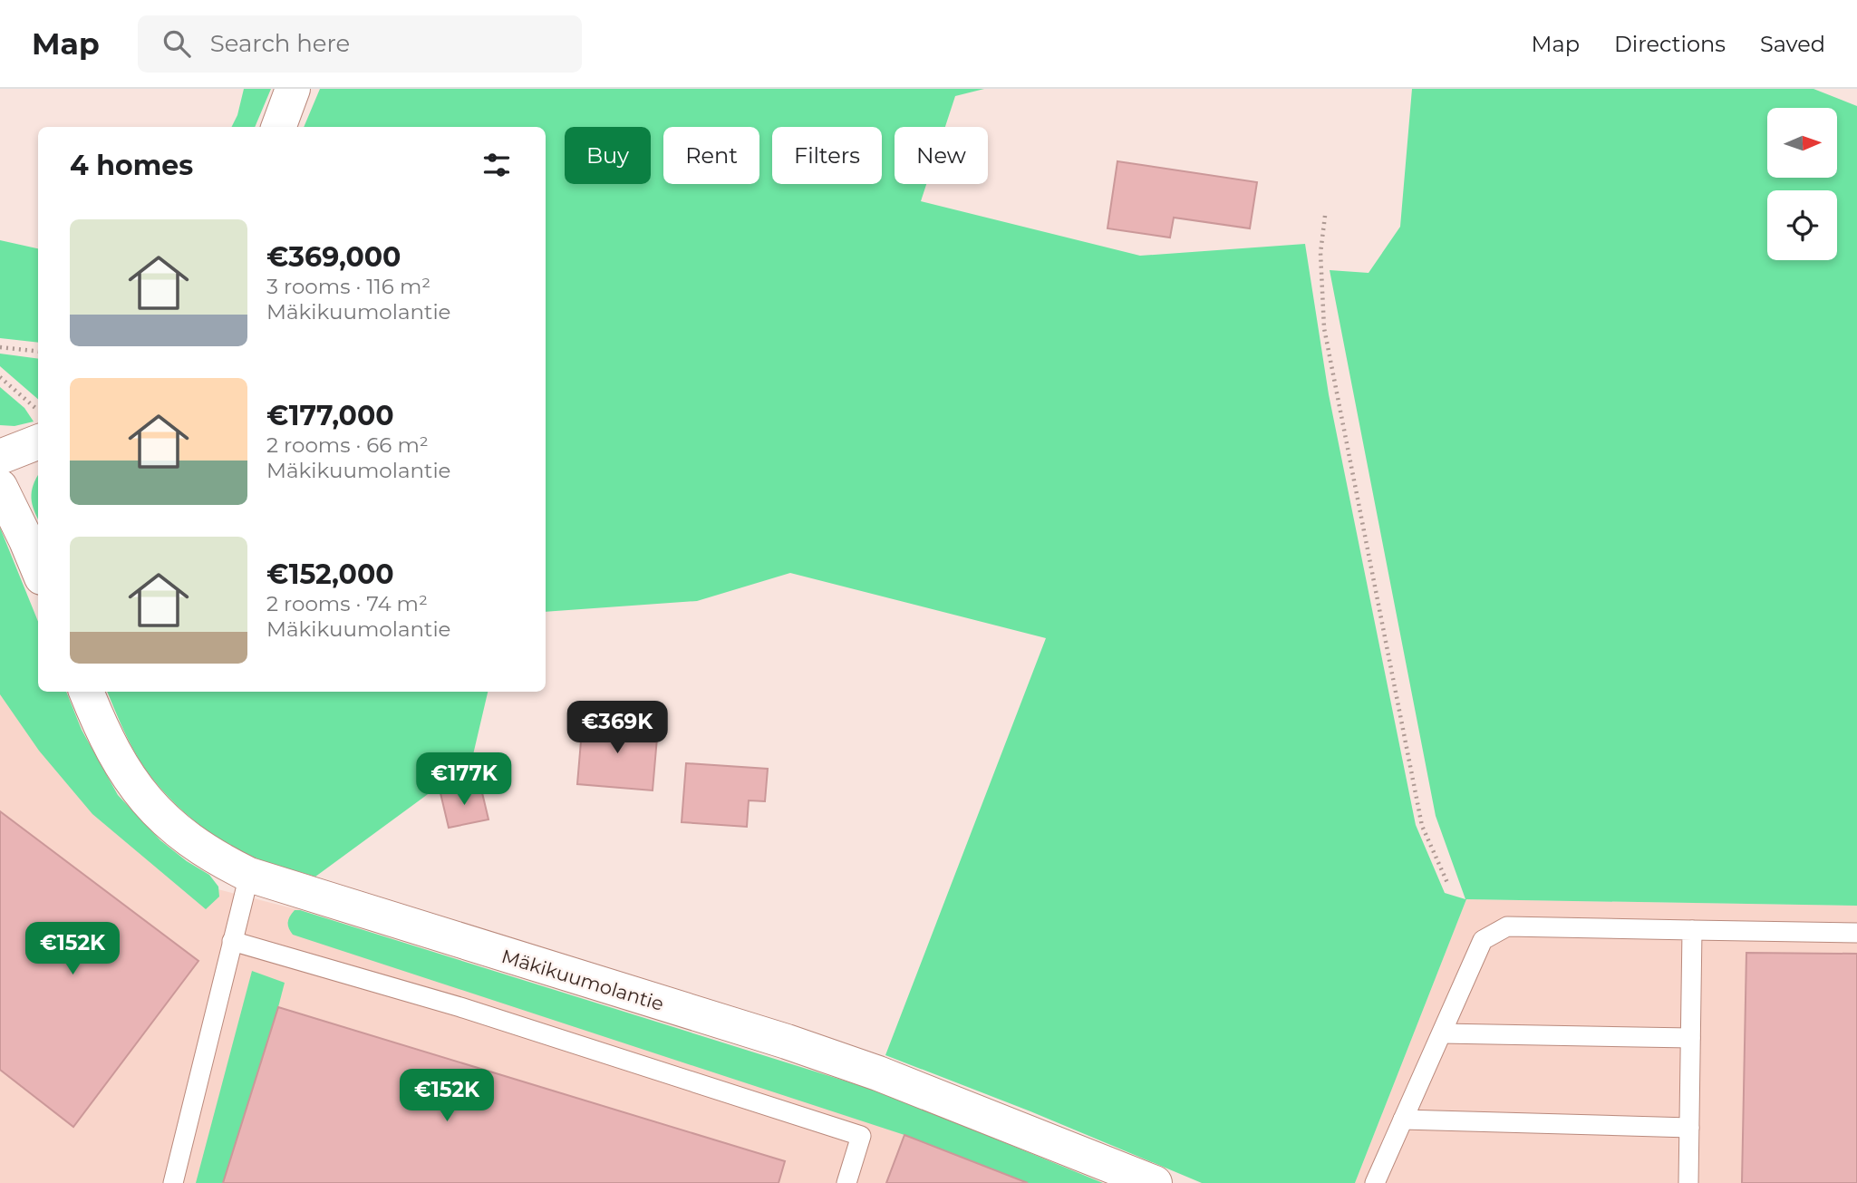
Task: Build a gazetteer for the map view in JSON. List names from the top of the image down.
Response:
{
  "streets": {
    "street": ["Mäkikuumolantie"]
  },
  "north": "right",
  "page": {
    "header": "Map",
    "search": "Search here",
    "nav": ["Map", "Directions", "Saved"],
    "chip": [
      "Buy",
      "Rent",
      "Filters",
      "New"
    ],
    "heading": "4 homes",
    "list": [
      {
        "name": "€369,000",
        "note": "3 rooms · 116 m² · Mäkikuumolantie"
      },
      {
        "name": "€177,000",
        "note": "2 rooms · 66 m² · Mäkikuumolantie"
      },
      {
        "name": "€152,000",
        "note": "2 rooms · 74 m² · Mäkikuumolantie"
      }
    ],
    "price": [
      "€369K",
      "€177K",
      "€152K",
      "€152K"
    ]
  }
}
